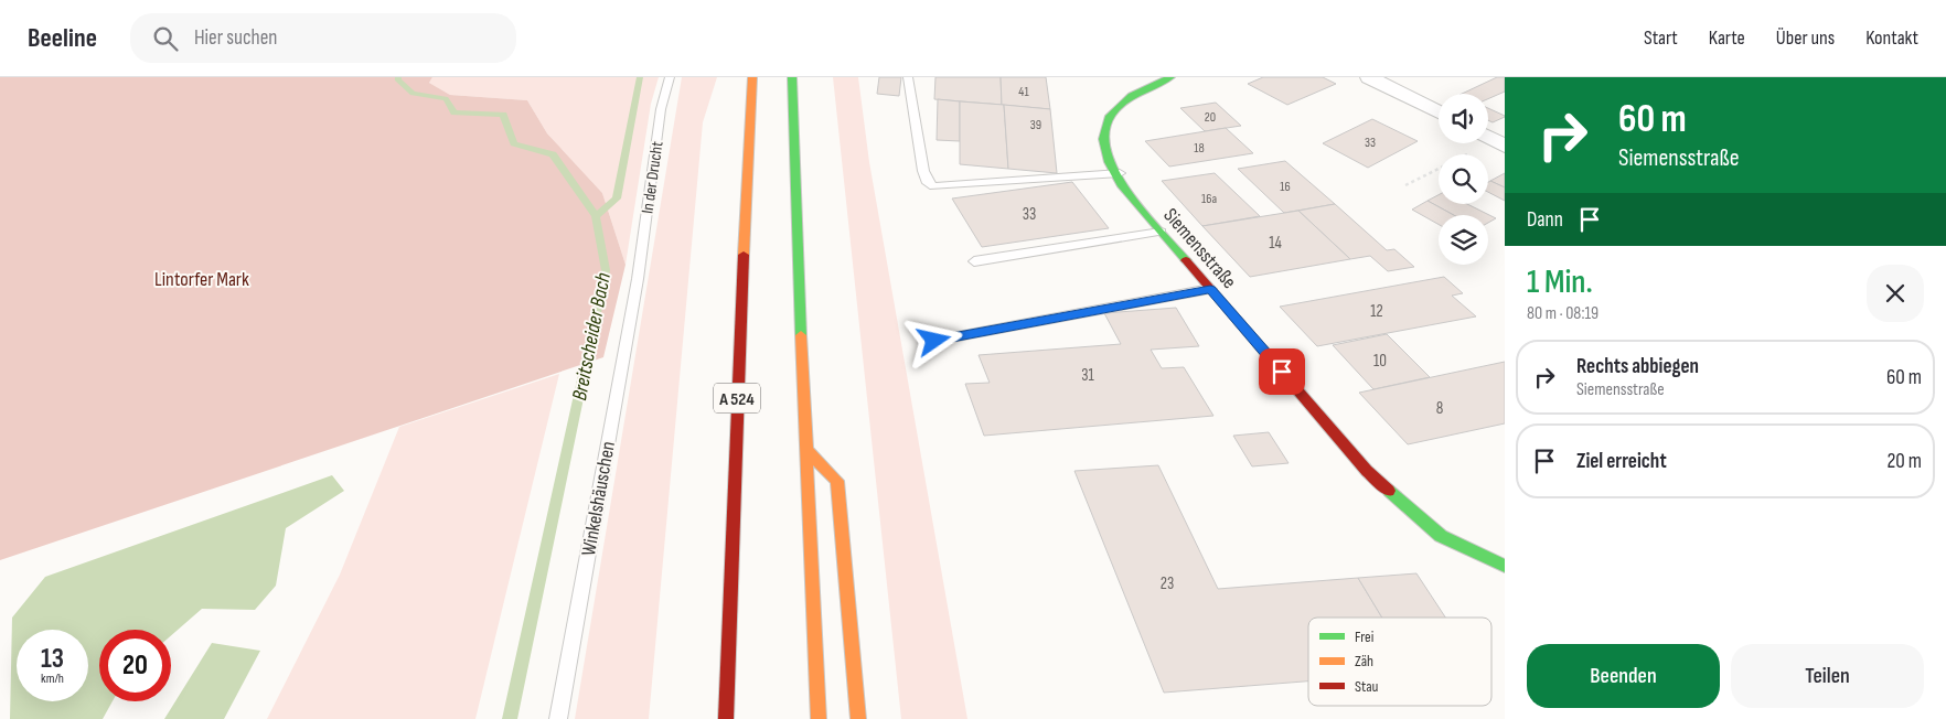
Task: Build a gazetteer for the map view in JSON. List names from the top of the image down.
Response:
{
  "streets": {
    "main road": ["Siemensstraße", "A 524"],
    "lane": ["In der Drucht", "Winkelshäuschen"]
  },
  "crossings": [
    ["In der Drucht", "Winkelshäuschen"]
  ],
  "water": ["Breitscheider Bach"],
  "parks": ["Lintorfer Mark"],
  "house_numbers": [
    "41",
    "20",
    "39",
    "33",
    "18",
    "16",
    "16a",
    "33",
    "14",
    "12",
    "10",
    "31",
    "8",
    "23"
  ],
  "legend": ["Frei", "Zäh", "Stau"],
  "page": {
    "header": "Beeline",
    "search": "Hier suchen",
    "nav": [
      "Start",
      "Karte",
      "Über uns",
      "Kontakt"
    ],
    "turn": ["60 m", "Siemensstraße"],
    "then": "Dann",
    "heading": ["1 Min.", "80 m · 08:19"],
    "list": [
      {
        "name": "Rechts abbiegen",
        "note": "Siemensstraße",
        "value": "60 m"
      },
      {
        "name": "Ziel erreicht",
        "value": "20 m"
      }
    ],
    "speed": "13 km/h",
    "limit": "20",
    "buttons": ["Beenden", "Teilen"]
  }
}
